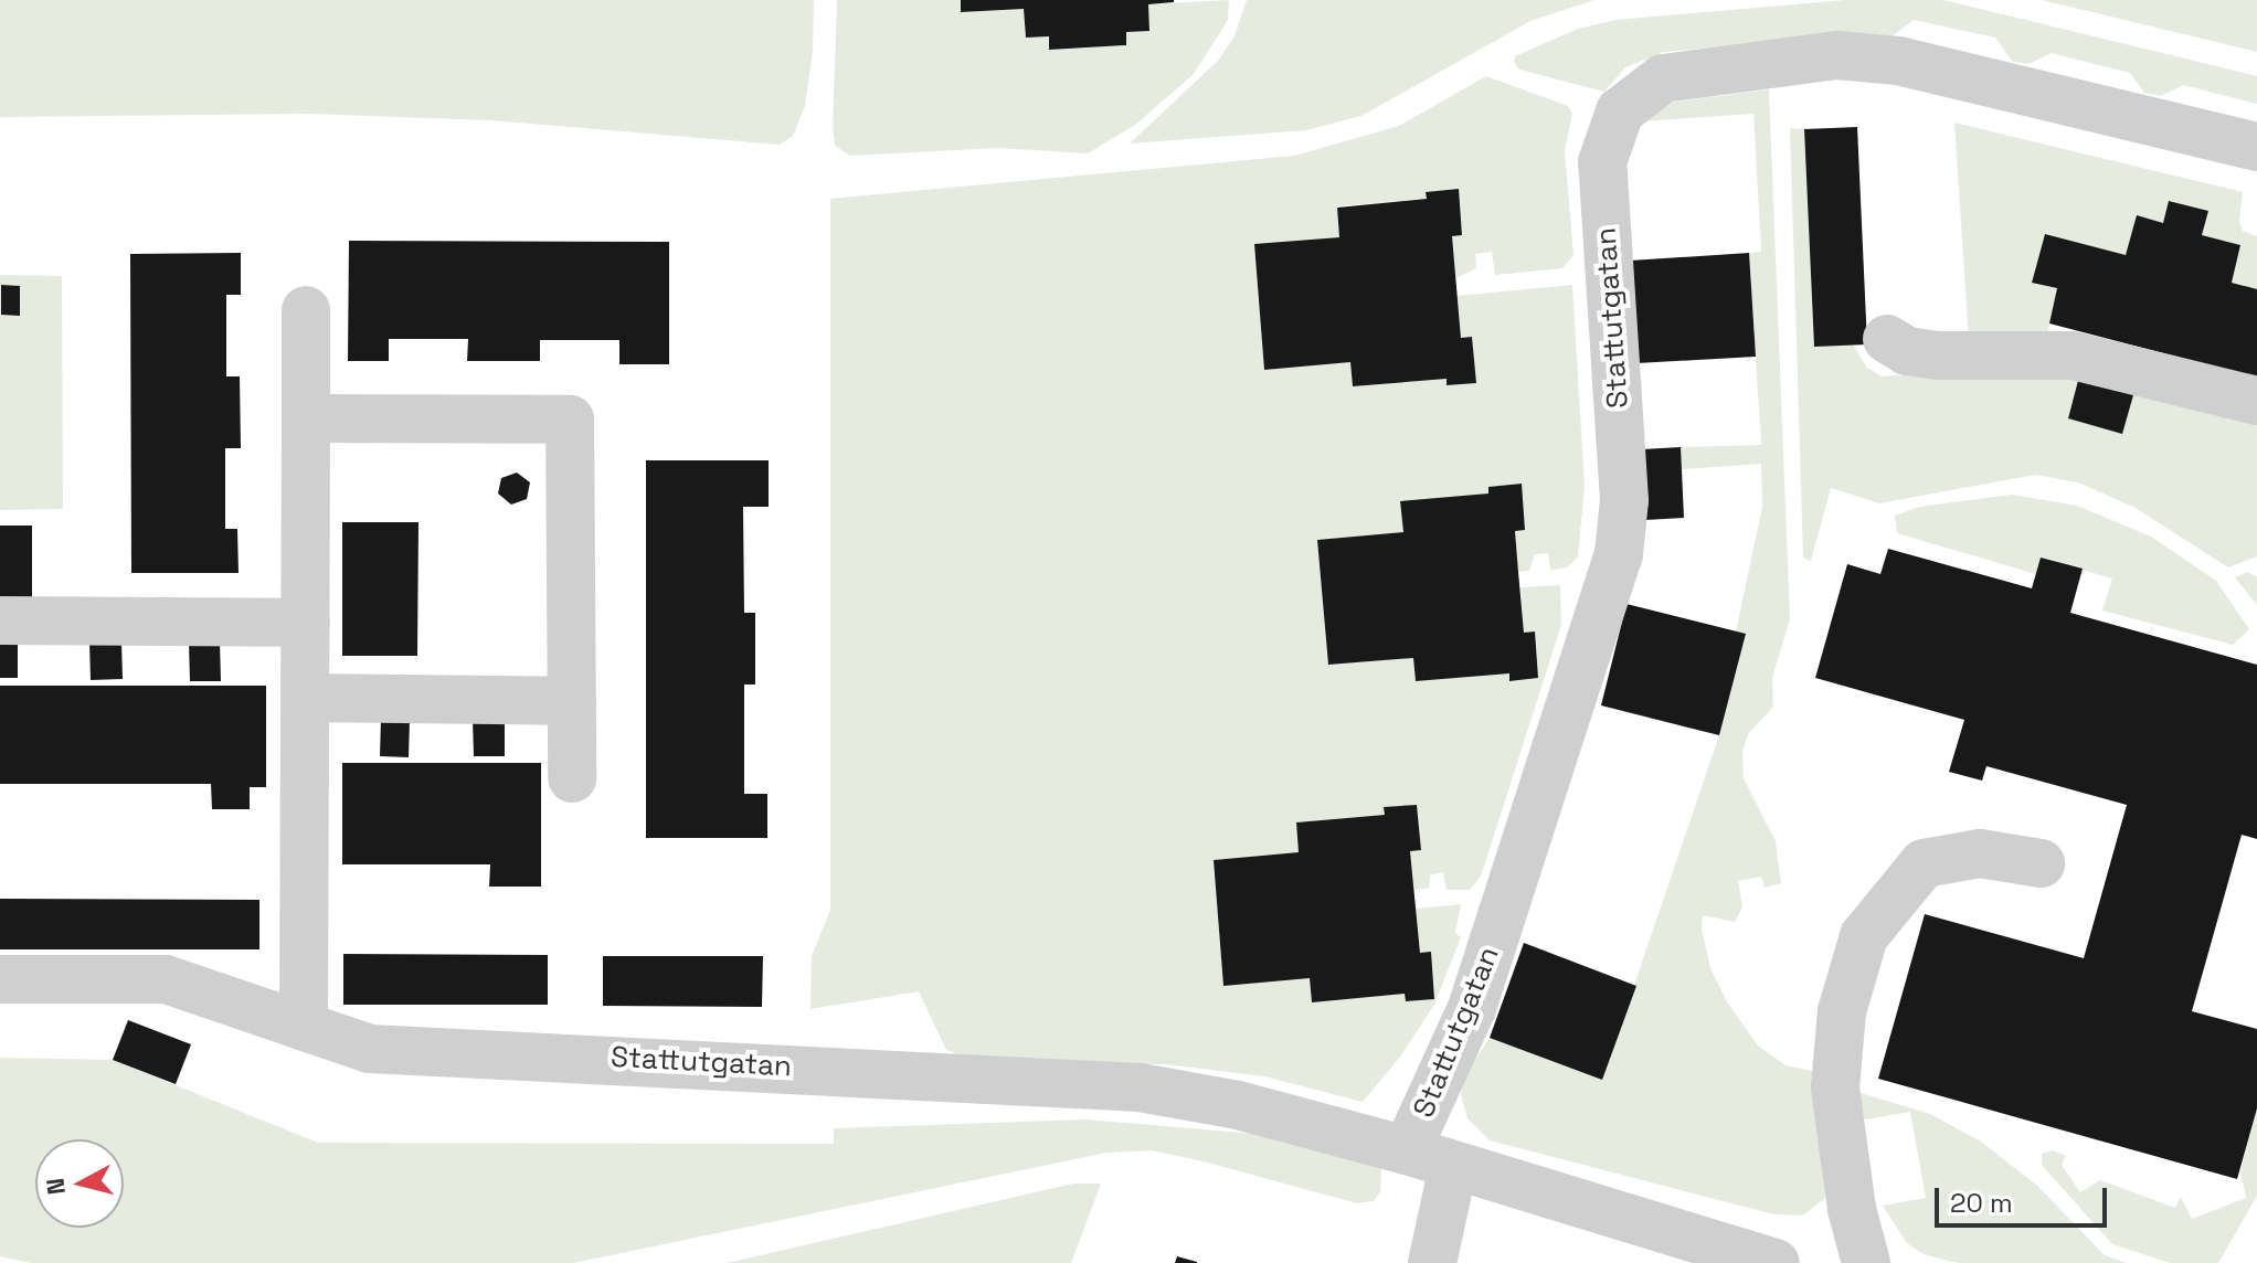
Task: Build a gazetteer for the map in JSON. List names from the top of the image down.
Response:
{
  "streets": {
    "street": ["Stattutgatan"]
  },
  "scale_bar": "20 m",
  "north": "left"
}
